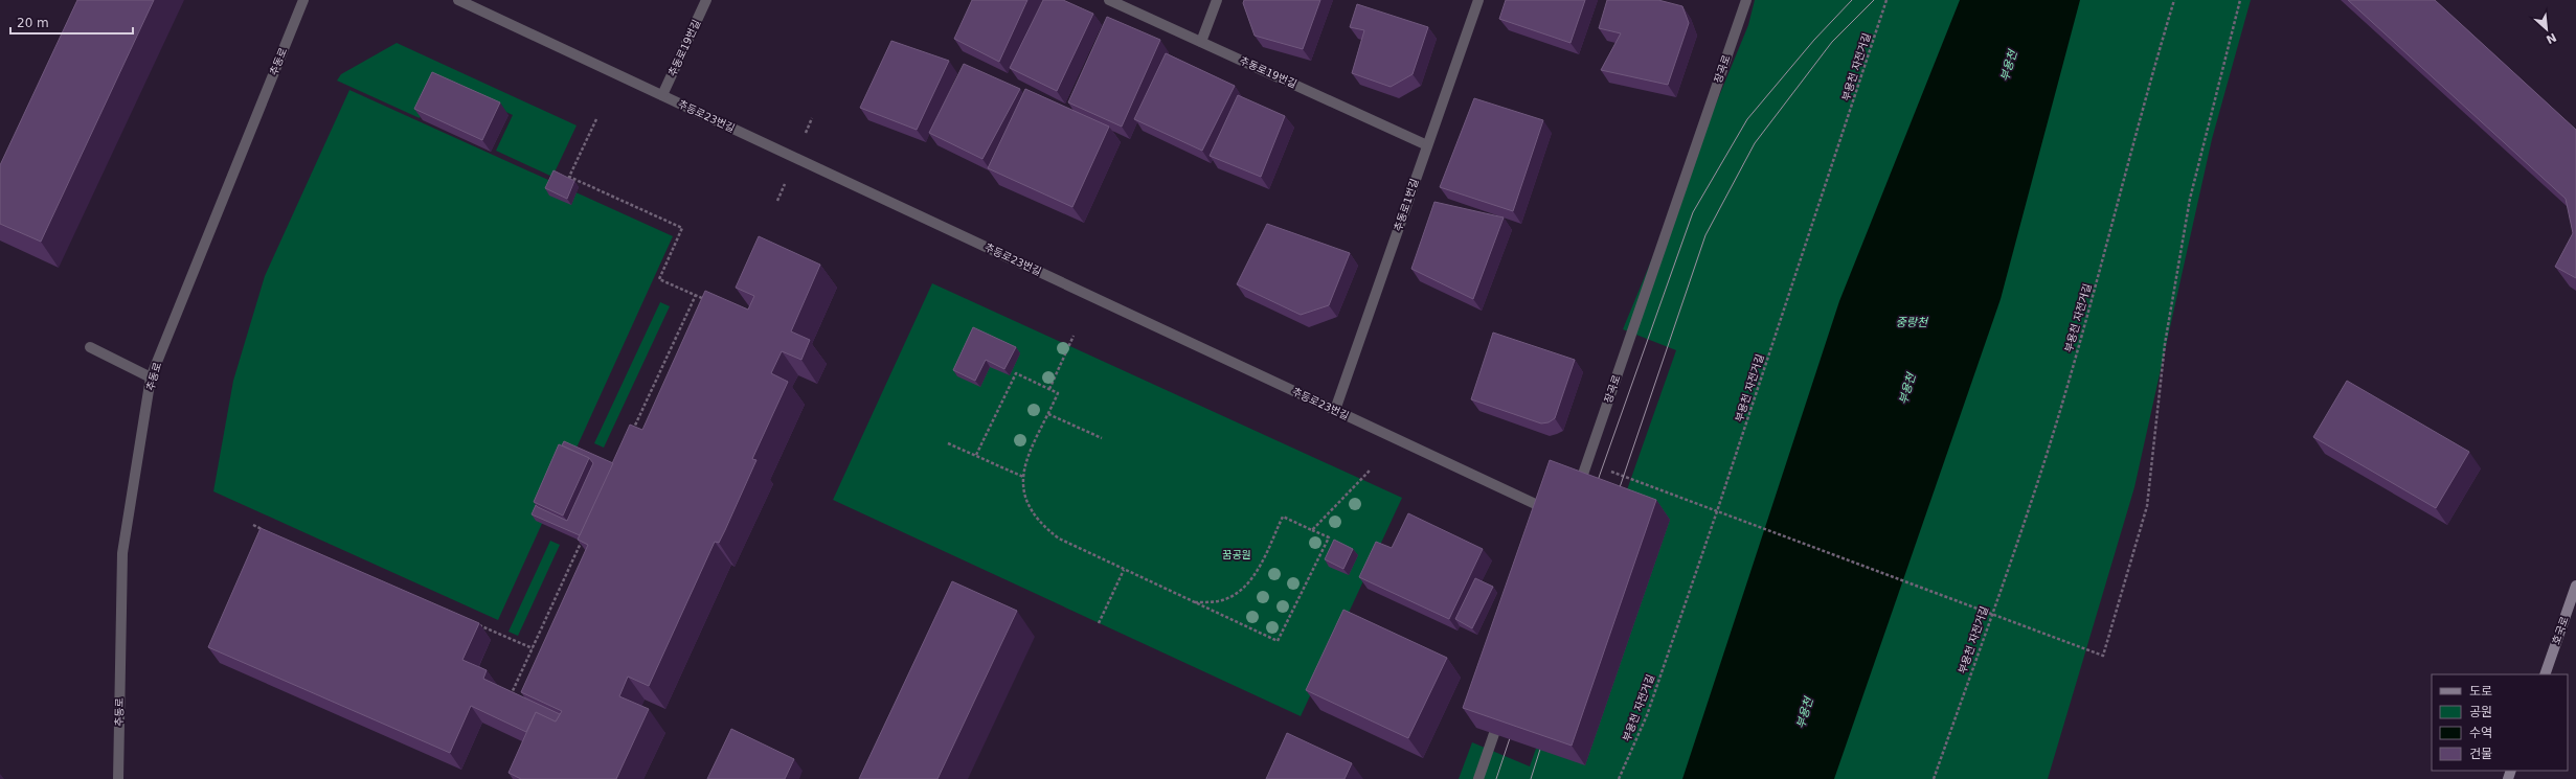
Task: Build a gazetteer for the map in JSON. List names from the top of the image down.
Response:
{
  "streets": {
    "street": [
      "추동로19번길",
      "추동로",
      "장곡로",
      "추동로23번길",
      "추동로1번길",
      "호국로"
    ],
    "path": ["부용천 자전거길"]
  },
  "crossings": [
    ["추동로19번길", "추동로23번길"],
    ["추동로19번길", "추동로1번길"],
    ["추동로23번길", "추동로1번길"]
  ],
  "water": ["부용천", "중랑천"],
  "parks": ["꿈공원"],
  "legend": [
    "도로",
    "공원",
    "수역",
    "건물"
  ],
  "scale_bar": "20 m",
  "north": "bottom right"
}
